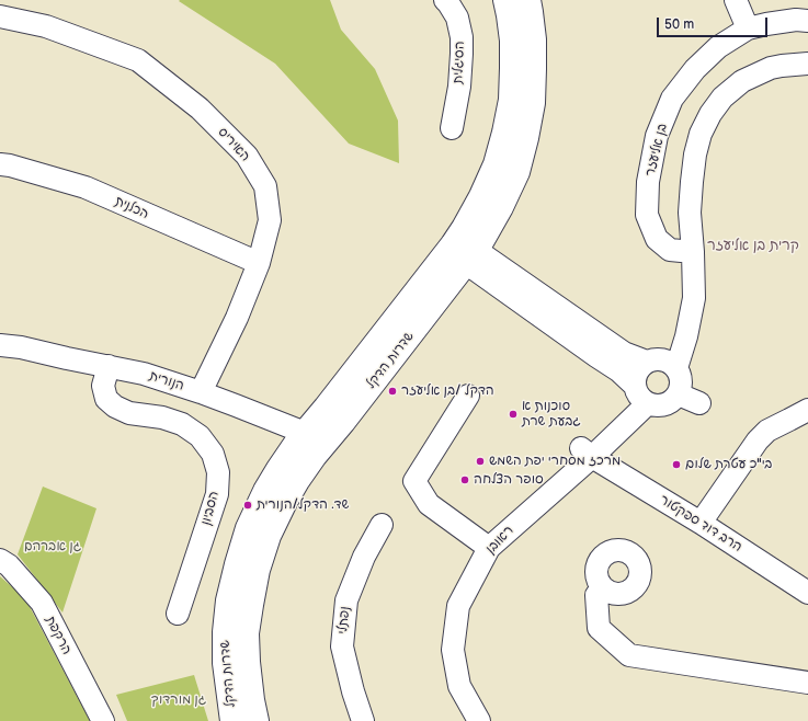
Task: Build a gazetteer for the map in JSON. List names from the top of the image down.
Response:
{
  "streets": {
    "main road": ["שדרות הדקל"],
    "street": [
      "הסיגלית",
      "האיריס",
      "בן אליעזר",
      "הכלנית",
      "הנורית",
      "הסביון",
      "הרב דוד ספקטור",
      "ראובן",
      "נפתלי",
      "הרקפת"
    ]
  },
  "crossings": [
    ["האיריס", "הכלנית"],
    ["האיריס", "הנורית"],
    ["שדרות הדקל", "הנורית"],
    ["הנורית", "הסביון"],
    ["הרב דוד ספקטור", "ראובן"]
  ],
  "districts": ["קרית בן אליעזר"],
  "parks": ["גן אברהם", "גן מורדוך"],
  "places": [
    "הדקל /בן אליעזר",
    "סוכנות א גבעת שרת",
    "מרכז מסחרי יפת השמש",
    "בי\"כ עטרת שלום",
    "סופר הצלחה",
    "שד. הדקל/הנורית"
  ],
  "scale_bar": "50 m"
}
